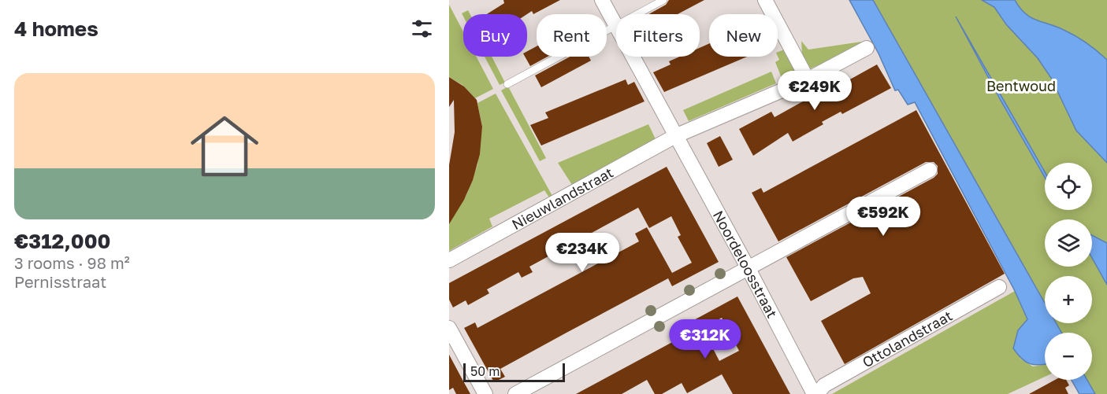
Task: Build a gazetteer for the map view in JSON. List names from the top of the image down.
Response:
{
  "streets": {
    "street": ["Nieuwlandstraat", "Noordeloosstraat", "Ottolandstraat"]
  },
  "crossings": [
    ["Nieuwlandstraat", "Noordeloosstraat"],
    ["Noordeloosstraat", "Ottolandstraat"]
  ],
  "parks": ["Bentwoud"],
  "scale_bar": "50 m",
  "page": {
    "heading": "4 homes",
    "chip": [
      "Buy",
      "Rent",
      "Filters",
      "New"
    ],
    "list": [
      {
        "name": "€312,000",
        "note": "3 rooms · 98 m² · Pernisstraat"
      }
    ],
    "price": [
      "€249K",
      "€592K",
      "€234K",
      "€312K"
    ],
    "map_buttons": ["+", "−"],
    "scale": "50 m"
  }
}
